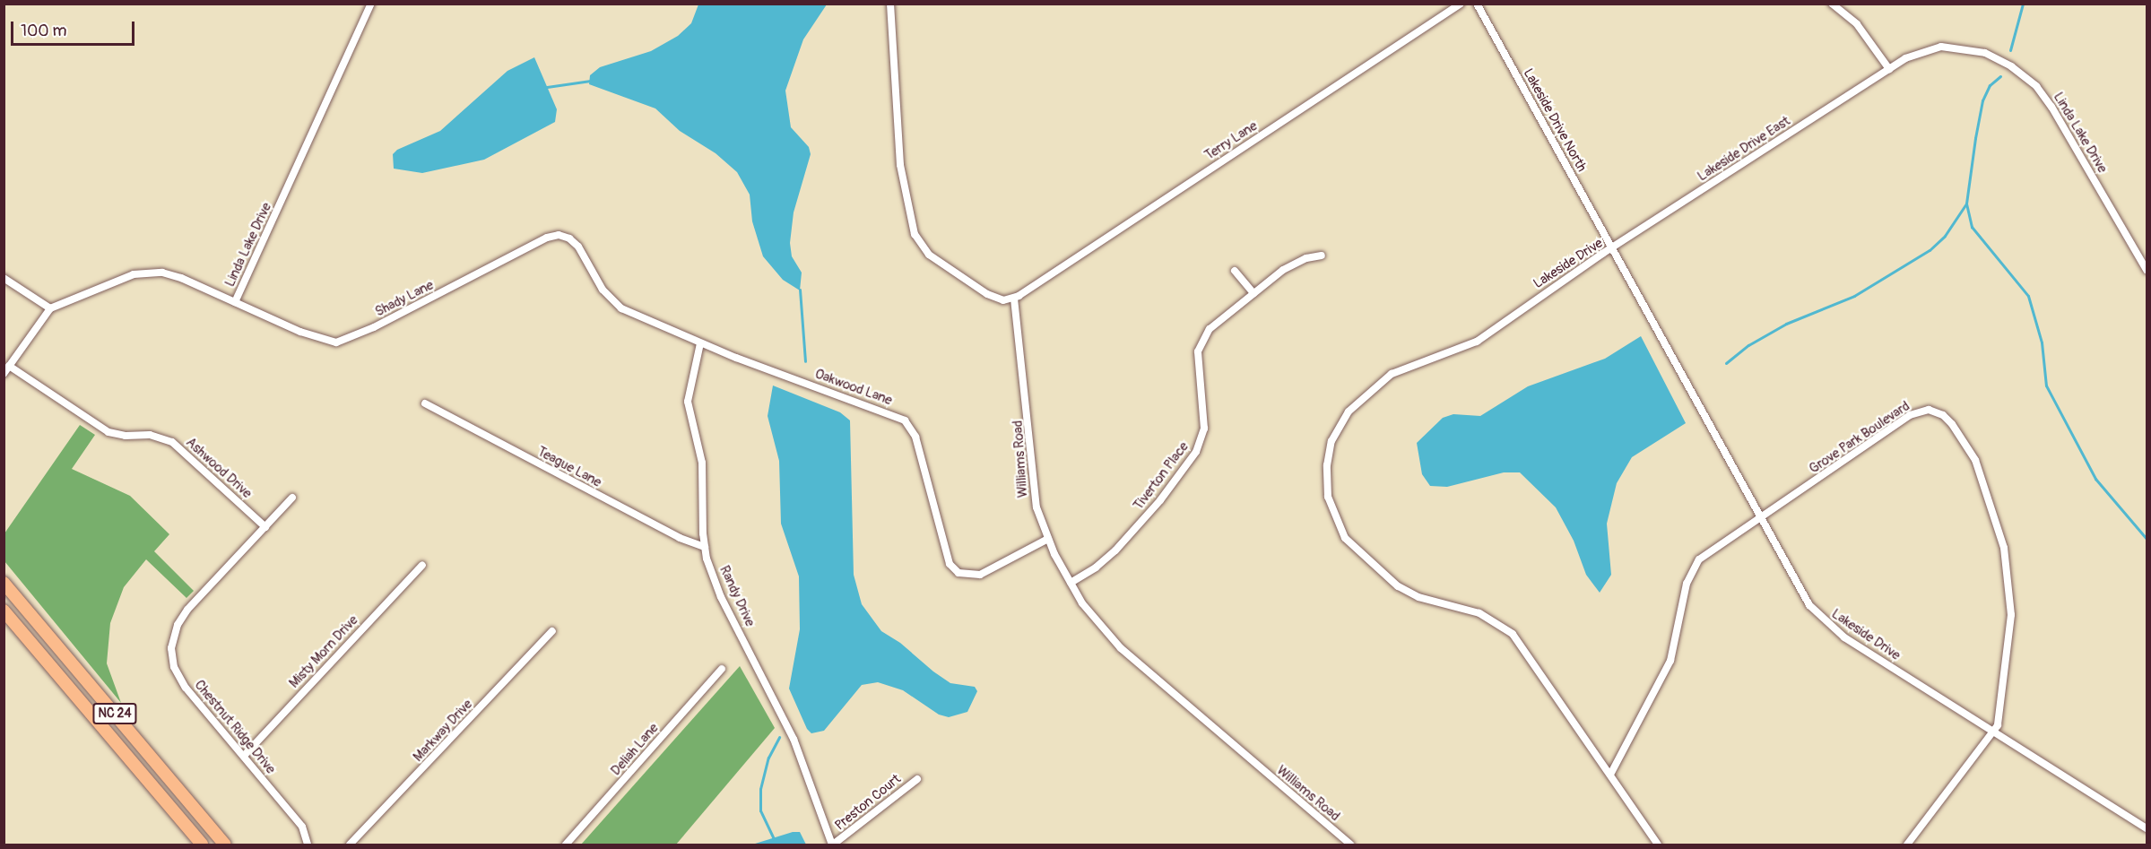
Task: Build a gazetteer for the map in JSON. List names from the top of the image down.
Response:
{
  "streets": {
    "main road": ["NC 24"],
    "street": [
      "Lakeside Drive North",
      "Linda Lake Drive",
      "Terry Lane",
      "Lakeside Drive East",
      "Lakeside Drive",
      "Shady Lane",
      "Oakwood Lane",
      "Grove Park Boulevard",
      "Williams Road",
      "Teague Lane",
      "Ashwood Drive",
      "Tiverton Place",
      "Randy Drive",
      "Misty Morn Drive",
      "Chestnut Ridge Drive",
      "Markway Drive",
      "Deliah Lane",
      "Preston Court"
    ]
  },
  "crossings": [
    ["Lakeside Drive North", "Lakeside Drive East"],
    ["Lakeside Drive North", "Lakeside Drive"],
    ["Linda Lake Drive", "Lakeside Drive East"],
    ["Linda Lake Drive", "Shady Lane"],
    ["Linda Lake Drive", "Ashwood Drive"],
    ["Terry Lane", "Williams Road"],
    ["Lakeside Drive East", "Lakeside Drive"],
    ["Lakeside Drive", "Grove Park Boulevard"],
    ["Shady Lane", "Oakwood Lane"],
    ["Oakwood Lane", "Williams Road"],
    ["Oakwood Lane", "Randy Drive"],
    ["Williams Road", "Tiverton Place"],
    ["Teague Lane", "Randy Drive"],
    ["Ashwood Drive", "Chestnut Ridge Drive"],
    ["Randy Drive", "Preston Court"],
    ["Misty Morn Drive", "Chestnut Ridge Drive"]
  ],
  "scale_bar": "100 m"
}
